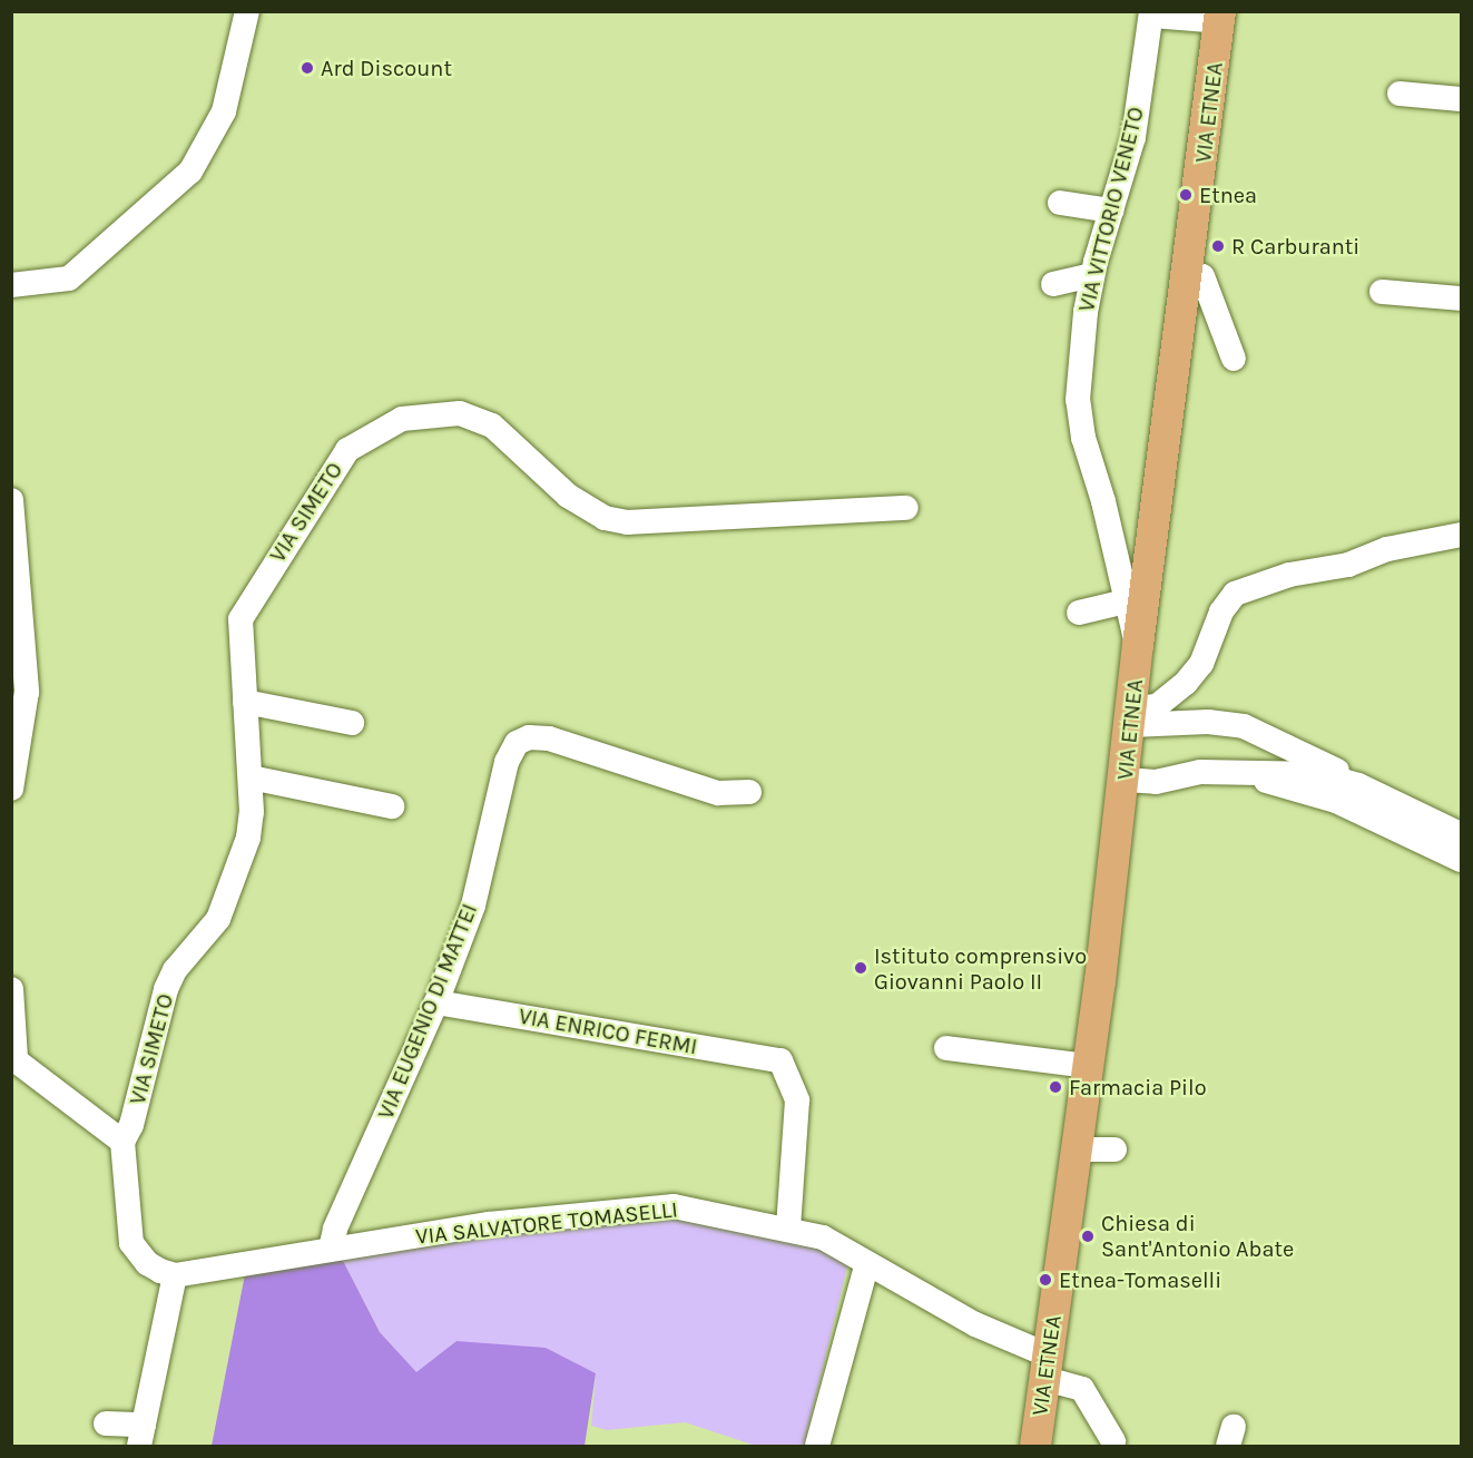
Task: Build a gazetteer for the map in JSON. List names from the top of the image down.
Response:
{
  "streets": {
    "main road": ["VIA ETNEA"],
    "street": [
      "VIA VITTORIO VENETO",
      "VIA SIMETO",
      "VIA EUGENIO DI MATTEI",
      "VIA ENRICO FERMI",
      "VIA SALVATORE TOMASELLI"
    ]
  },
  "crossings": [
    ["VIA ETNEA", "VIA VITTORIO VENETO"],
    ["VIA ETNEA", "VIA SALVATORE TOMASELLI"],
    ["VIA EUGENIO DI MATTEI", "VIA ENRICO FERMI"],
    ["VIA EUGENIO DI MATTEI", "VIA SALVATORE TOMASELLI"],
    ["VIA ENRICO FERMI", "VIA SALVATORE TOMASELLI"]
  ],
  "places": [
    "Ard Discount",
    "Etnea",
    "R Carburanti",
    "Istituto comprensivo Giovanni Paolo II",
    "Farmacia Pilo",
    "Chiesa di Sant'Antonio Abate",
    "Etnea-Tomaselli"
  ]
}
